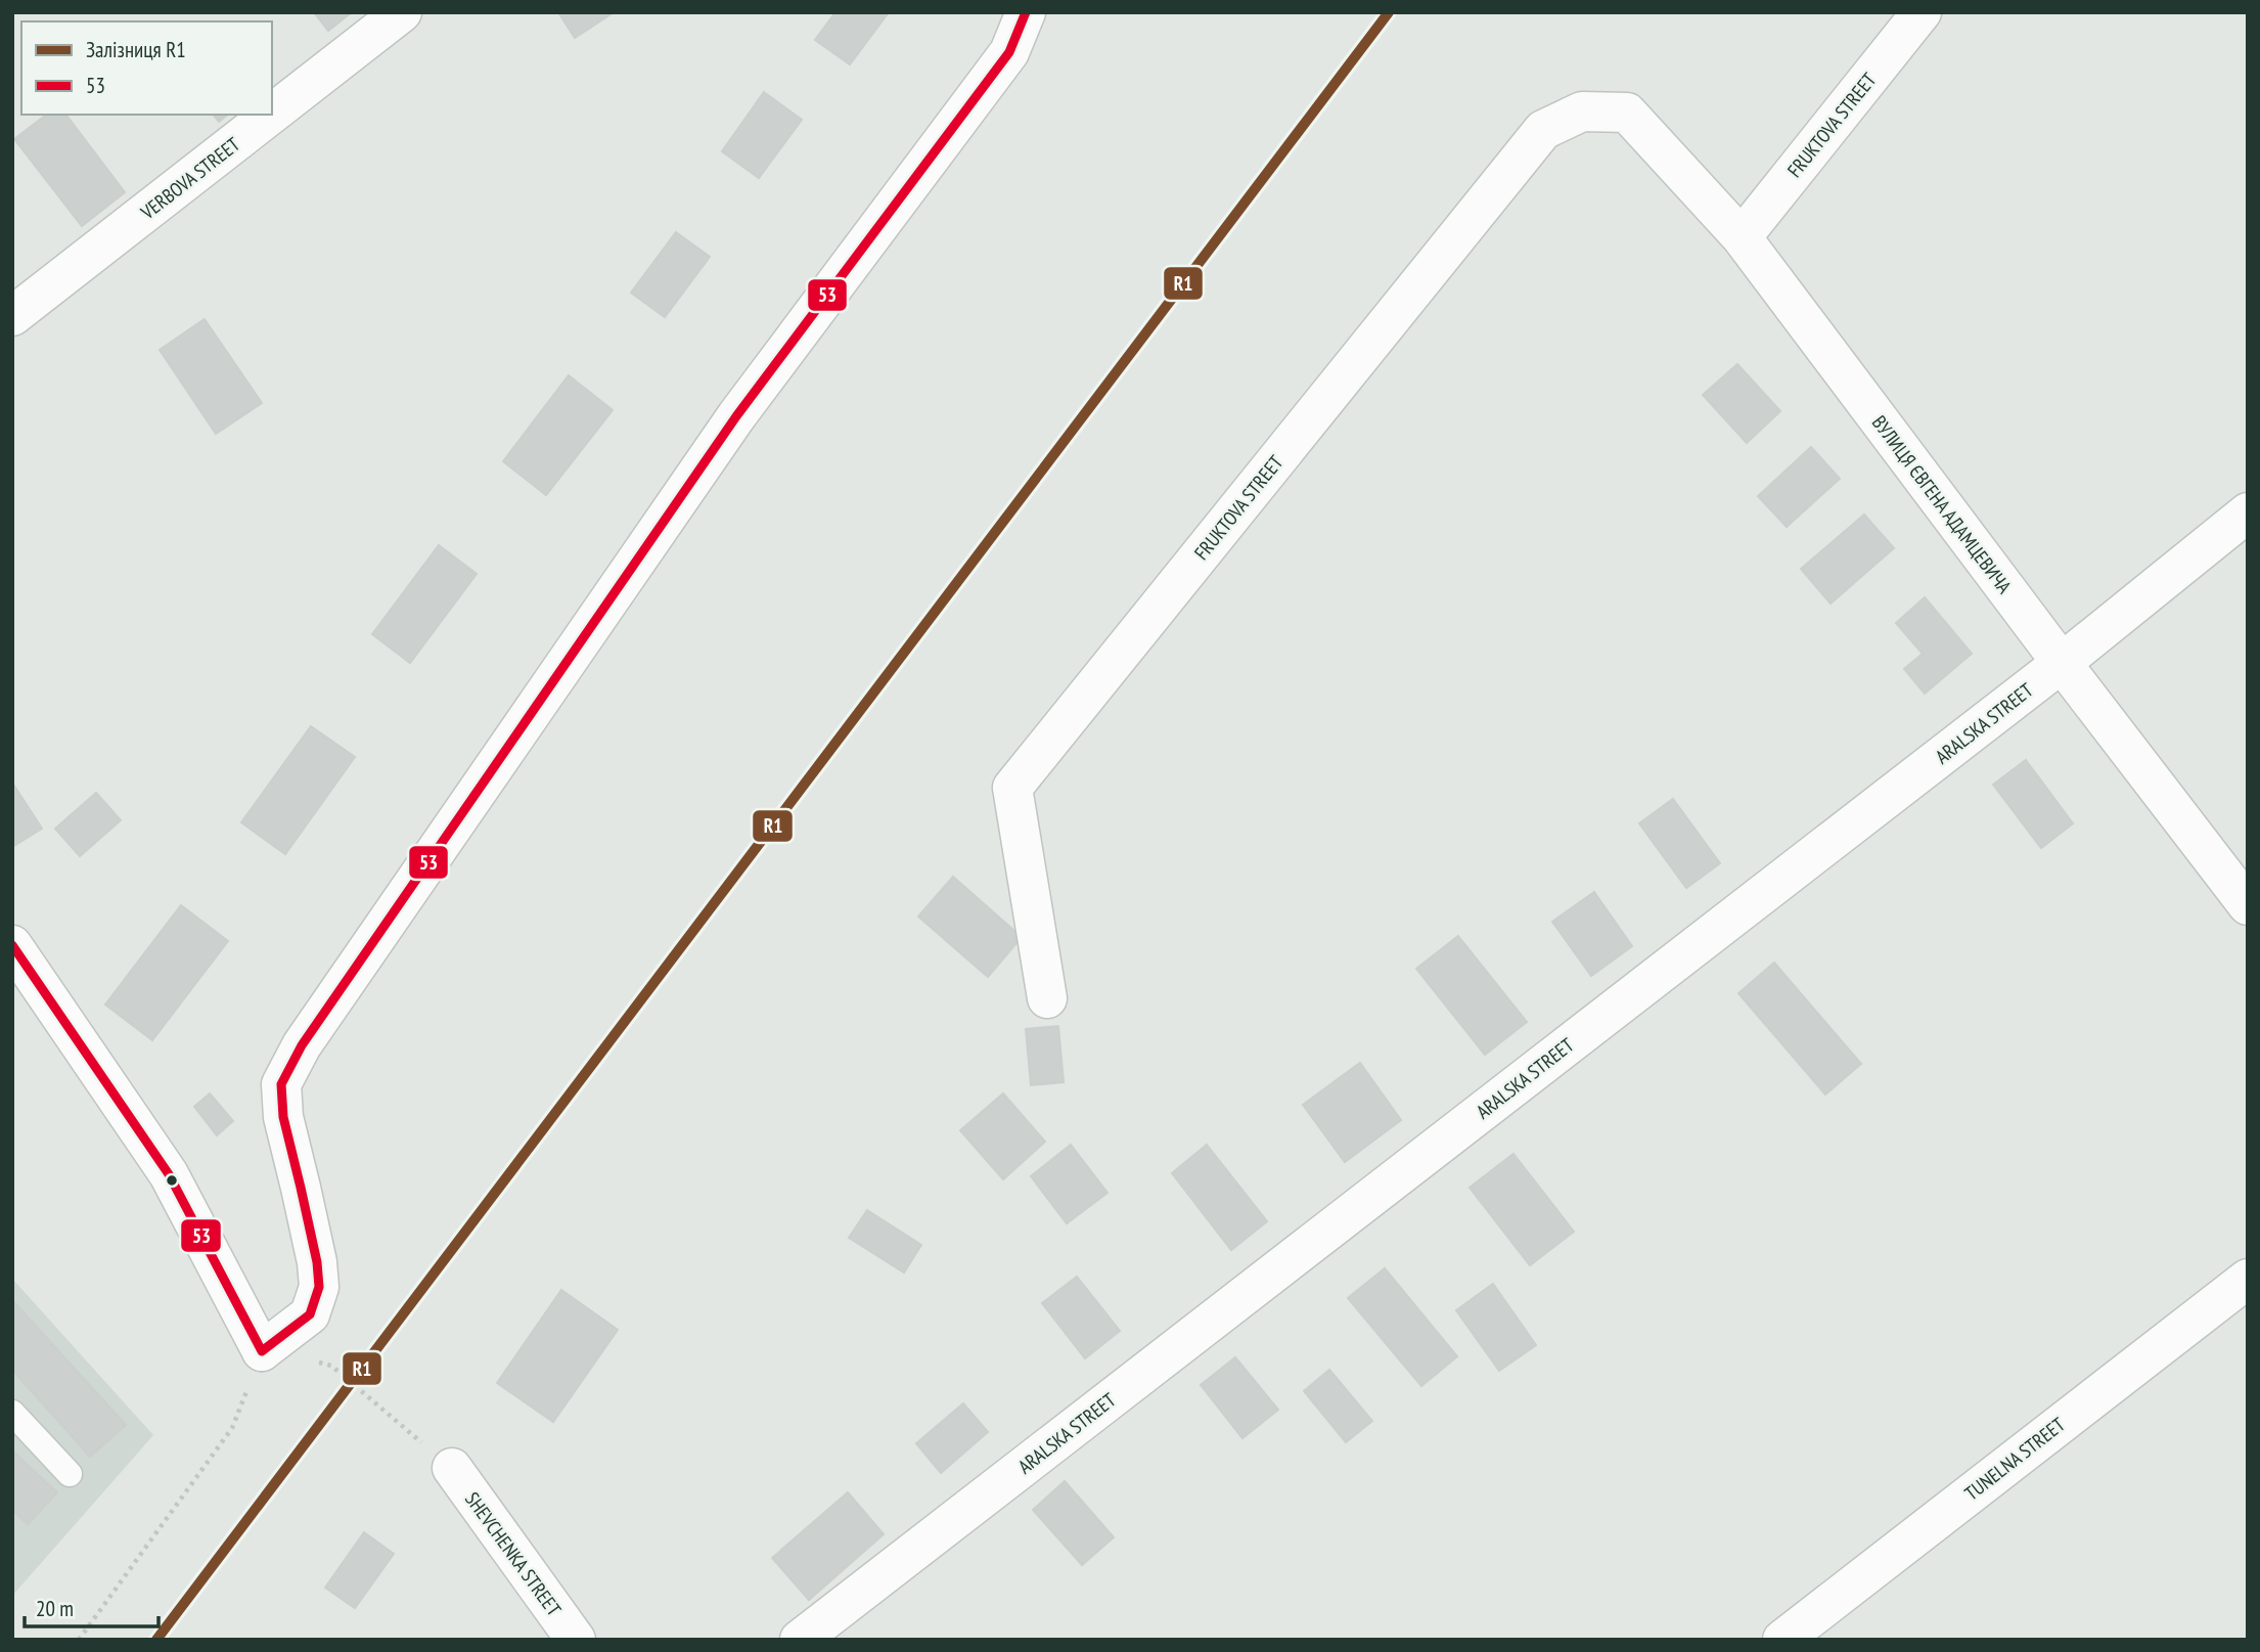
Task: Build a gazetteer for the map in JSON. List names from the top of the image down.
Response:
{
  "streets": {
    "street": [
      "FRUKTOVA STREET",
      "VERBOVA STREET",
      "ВУЛИЦЯ ЄВГЕНА АДАМЦЕВИЧА",
      "ARALSKA STREET",
      "TUNELNA STREET",
      "SHEVCHENKA STREET"
    ]
  },
  "crossings": [
    ["FRUKTOVA STREET", "ВУЛИЦЯ ЄВГЕНА АДАМЦЕВИЧА"],
    ["ВУЛИЦЯ ЄВГЕНА АДАМЦЕВИЧА", "ARALSKA STREET"]
  ],
  "lines": ["rail line R1", "transit line 53"],
  "legend": ["Залізниця R1", "53"],
  "scale_bar": "20 m"
}
